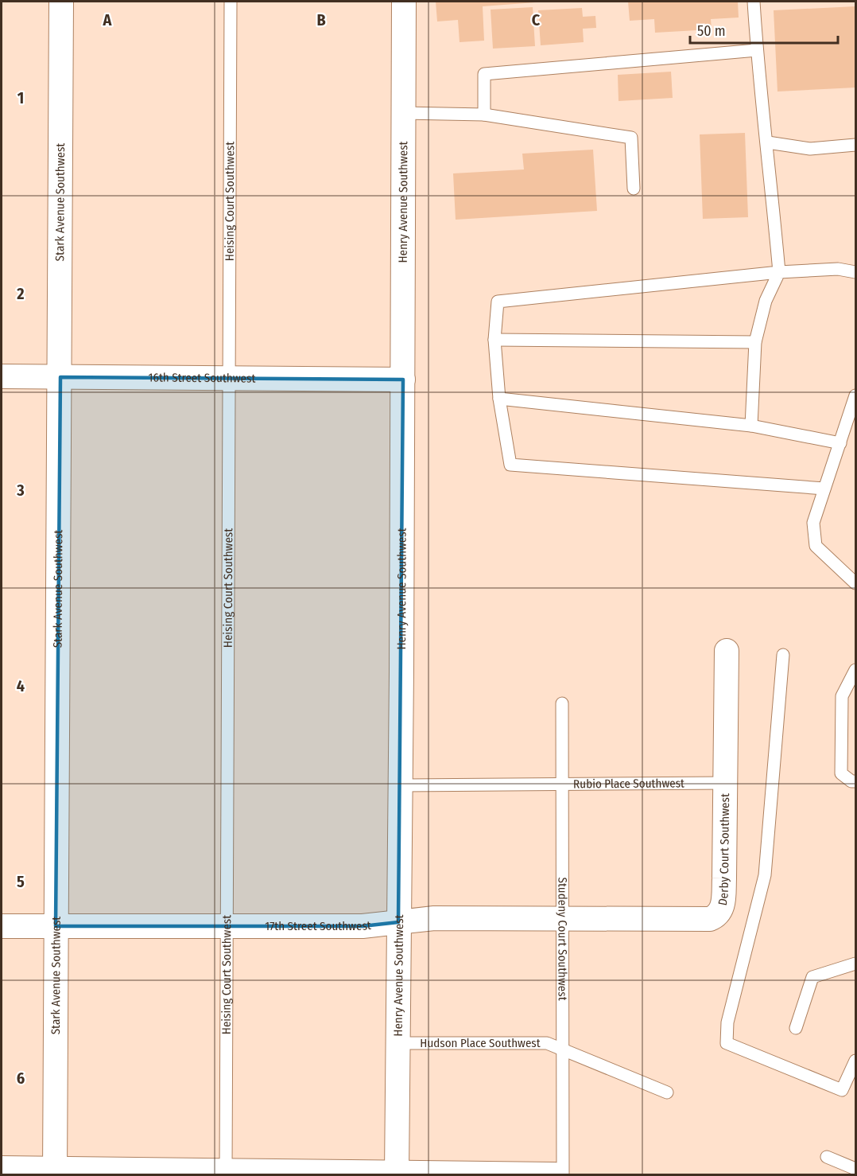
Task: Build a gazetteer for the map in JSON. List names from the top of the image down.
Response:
{
  "streets": {
    "street": [
      "Stark Avenue Southwest",
      "Henry Avenue Southwest",
      "16th Street Southwest",
      "Derby Court Southwest",
      "17th Street Southwest"
    ],
    "lane": [
      "Heising Court Southwest",
      "Rubio Place Southwest",
      "Studeny Court Southwest",
      "Hudson Place Southwest"
    ]
  },
  "crossings": [
    ["Stark Avenue Southwest", "16th Street Southwest"],
    ["Stark Avenue Southwest", "17th Street Southwest"],
    ["Heising Court Southwest", "16th Street Southwest"],
    ["Heising Court Southwest", "17th Street Southwest"],
    ["Henry Avenue Southwest", "16th Street Southwest"],
    ["Henry Avenue Southwest", "Rubio Place Southwest"],
    ["Henry Avenue Southwest", "17th Street Southwest"],
    ["Henry Avenue Southwest", "Hudson Place Southwest"],
    ["Rubio Place Southwest", "Derby Court Southwest"],
    ["Rubio Place Southwest", "Studeny Court Southwest"],
    ["Derby Court Southwest", "17th Street Southwest"],
    ["17th Street Southwest", "Studeny Court Southwest"],
    ["Studeny Court Southwest", "Hudson Place Southwest"]
  ],
  "scale_bar": "50 m",
  "grid": {
    "columns": ["A", "B", "C"],
    "rows": [
      "1",
      "2",
      "3",
      "4",
      "5",
      "6"
    ]
  }
}
